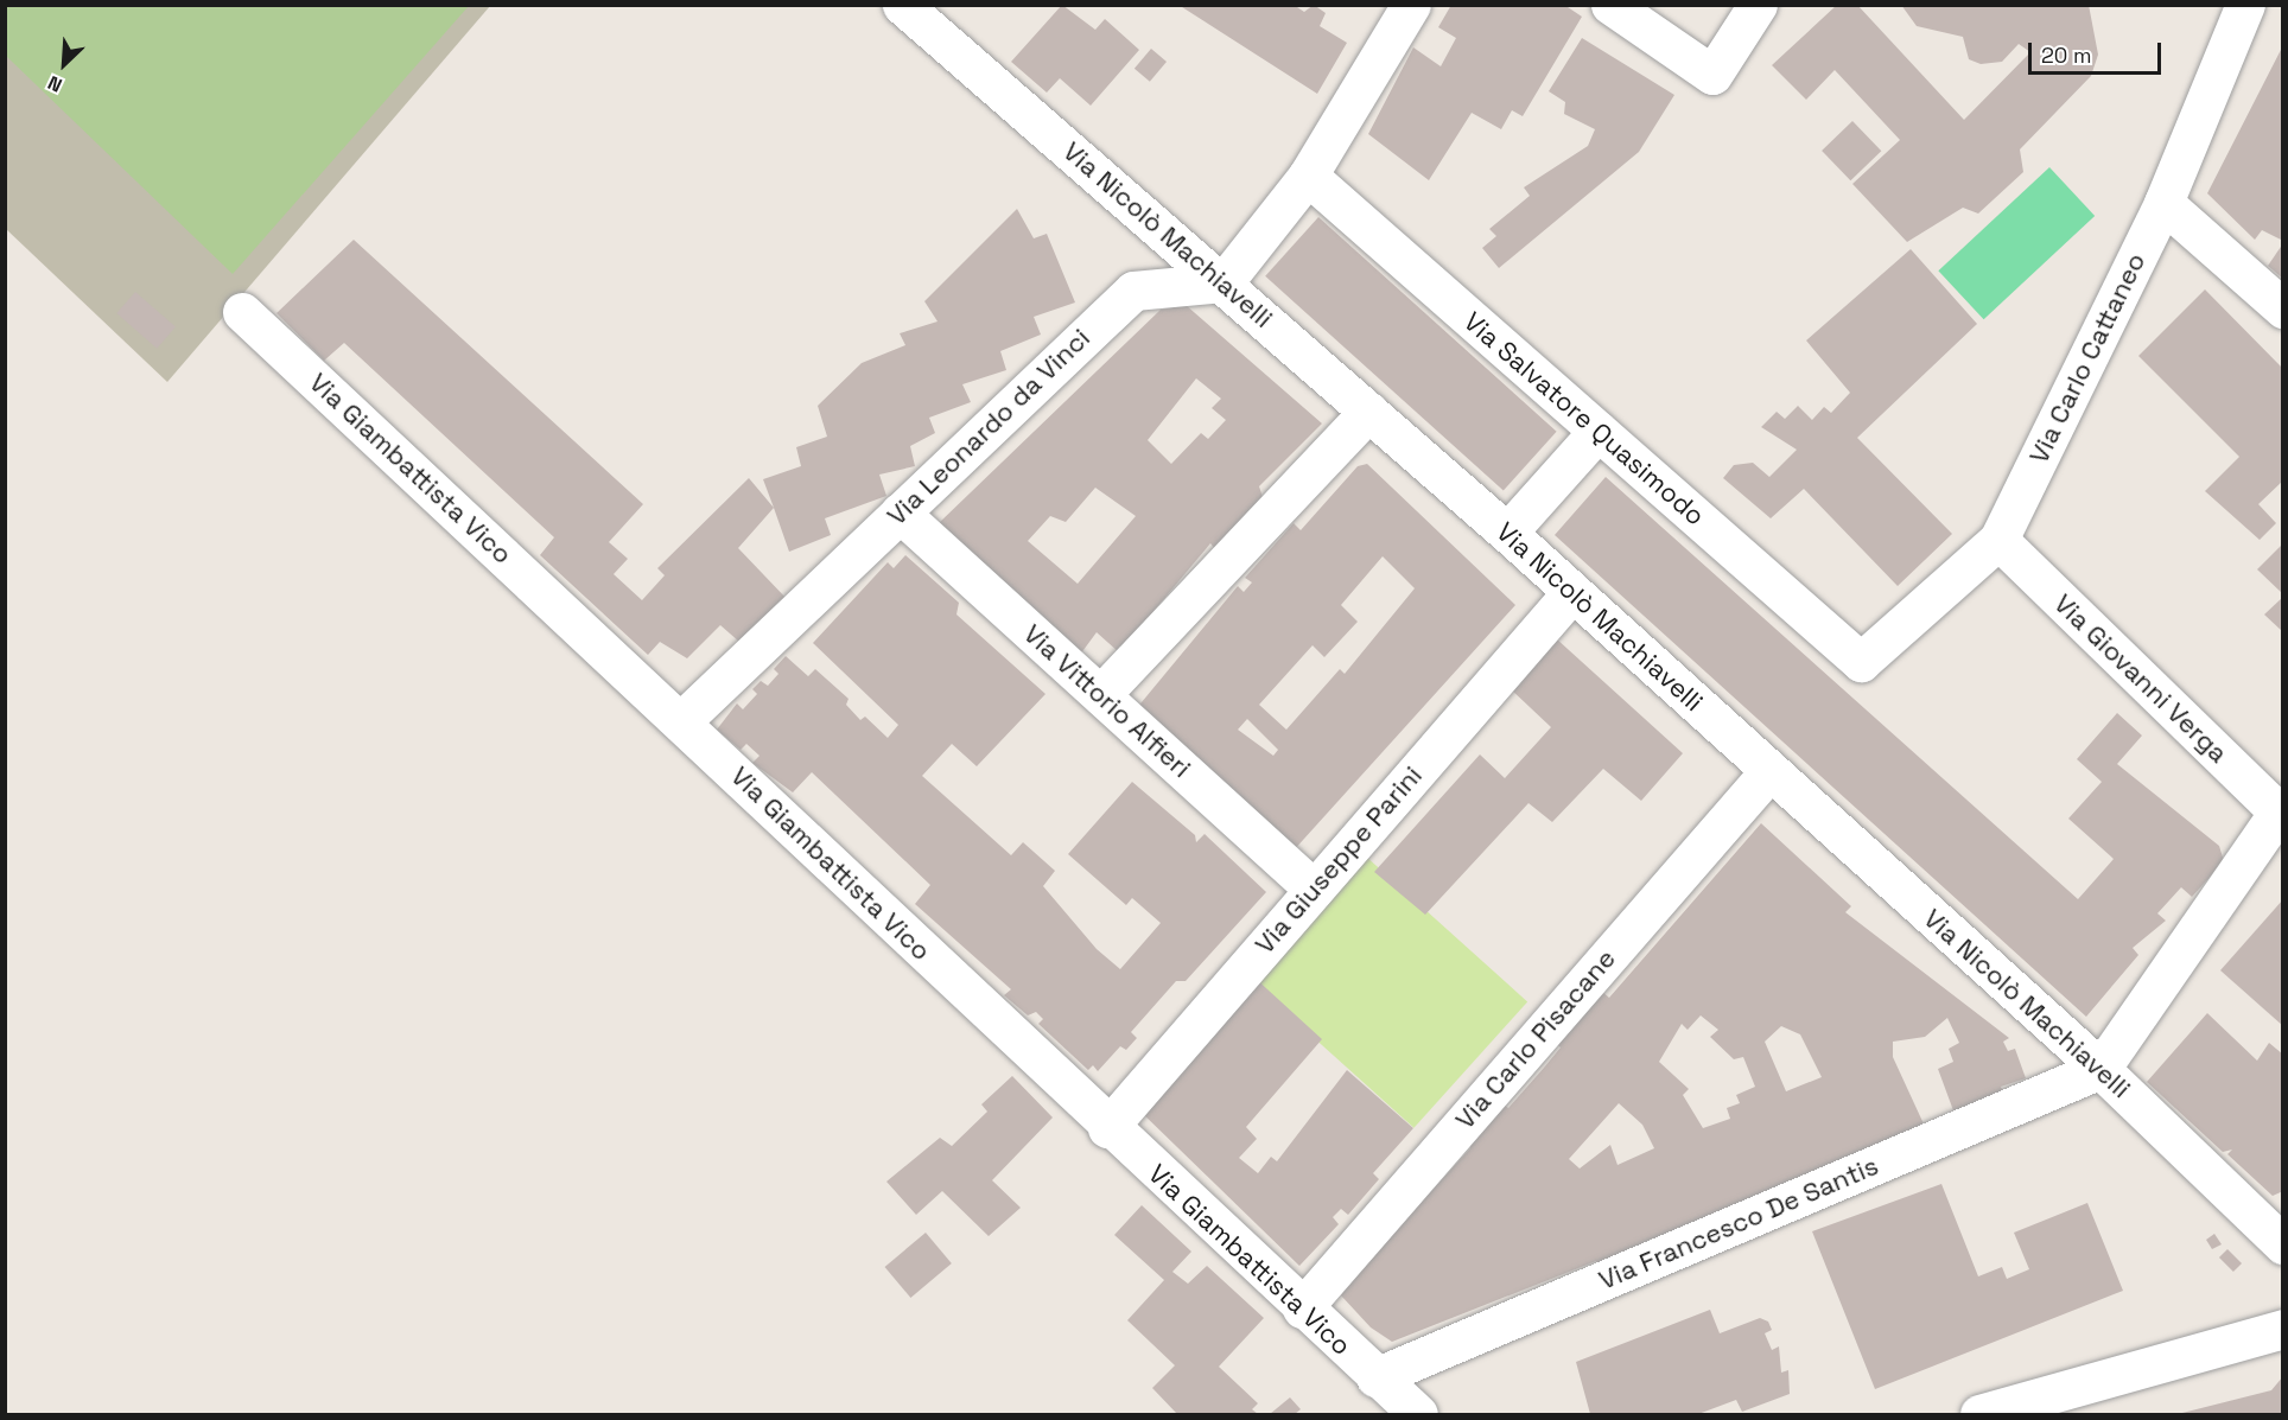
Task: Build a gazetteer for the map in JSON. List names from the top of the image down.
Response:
{
  "streets": {
    "street": [
      "Via Nicolò Machiavelli",
      "Via Carlo Cattaneo",
      "Via Salvatore Quasimodo",
      "Via Leonardo da Vinci",
      "Via Giambattista Vico",
      "Via Giovanni Verga",
      "Via Vittorio Alfieri",
      "Via Giuseppe Parini",
      "Via Carlo Pisacane",
      "Via Francesco De Santis"
    ]
  },
  "crossings": [
    ["Via Nicolò Machiavelli", "Via Leonardo da Vinci"],
    ["Via Nicolò Machiavelli", "Via Giuseppe Parini"],
    ["Via Nicolò Machiavelli", "Via Carlo Pisacane"],
    ["Via Nicolò Machiavelli", "Via Francesco De Santis"],
    ["Via Carlo Cattaneo", "Via Salvatore Quasimodo"],
    ["Via Carlo Cattaneo", "Via Giovanni Verga"],
    ["Via Leonardo da Vinci", "Via Giambattista Vico"],
    ["Via Leonardo da Vinci", "Via Vittorio Alfieri"],
    ["Via Giambattista Vico", "Via Giuseppe Parini"],
    ["Via Giambattista Vico", "Via Carlo Pisacane"],
    ["Via Giambattista Vico", "Via Francesco De Santis"],
    ["Via Vittorio Alfieri", "Via Giuseppe Parini"]
  ],
  "scale_bar": "20 m",
  "north": "bottom left"
}
